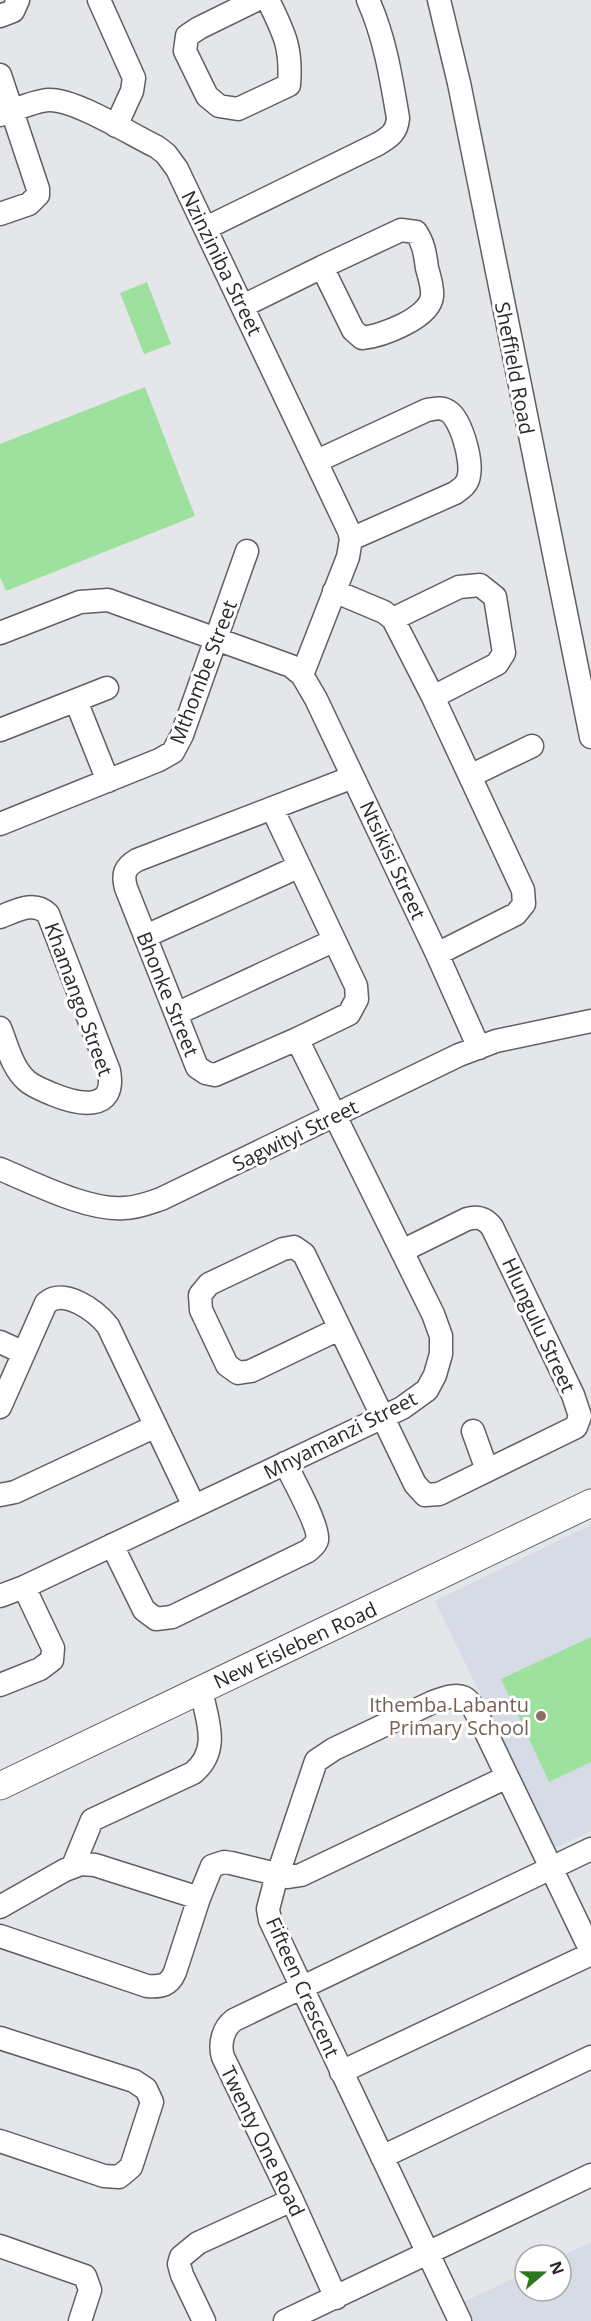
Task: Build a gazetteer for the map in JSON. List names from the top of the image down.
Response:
{
  "streets": {
    "main road": ["New Eisleben Road"],
    "street": [
      "Nzinziniba Street",
      "Sheffield Road",
      "Mthombe Street",
      "Ntsikisi Street",
      "Bhonke Street",
      "Khamango Street",
      "Sagwityi Street",
      "Hlungulu Street",
      "Mnyamanzi Street",
      "Fifteen Crescent",
      "Twenty One Road"
    ]
  },
  "crossings": [
    ["Mthombe Street", "Ntsikisi Street"],
    ["Ntsikisi Street", "Bhonke Street"],
    ["Ntsikisi Street", "Sagwityi Street"],
    ["Bhonke Street", "Mnyamanzi Street"],
    ["Sagwityi Street", "Mnyamanzi Street"],
    ["Hlungulu Street", "Mnyamanzi Street"],
    ["Fifteen Crescent", "Twenty One Road"]
  ],
  "places": ["Ithemba Labantu Primary School"],
  "north": "right"
}
